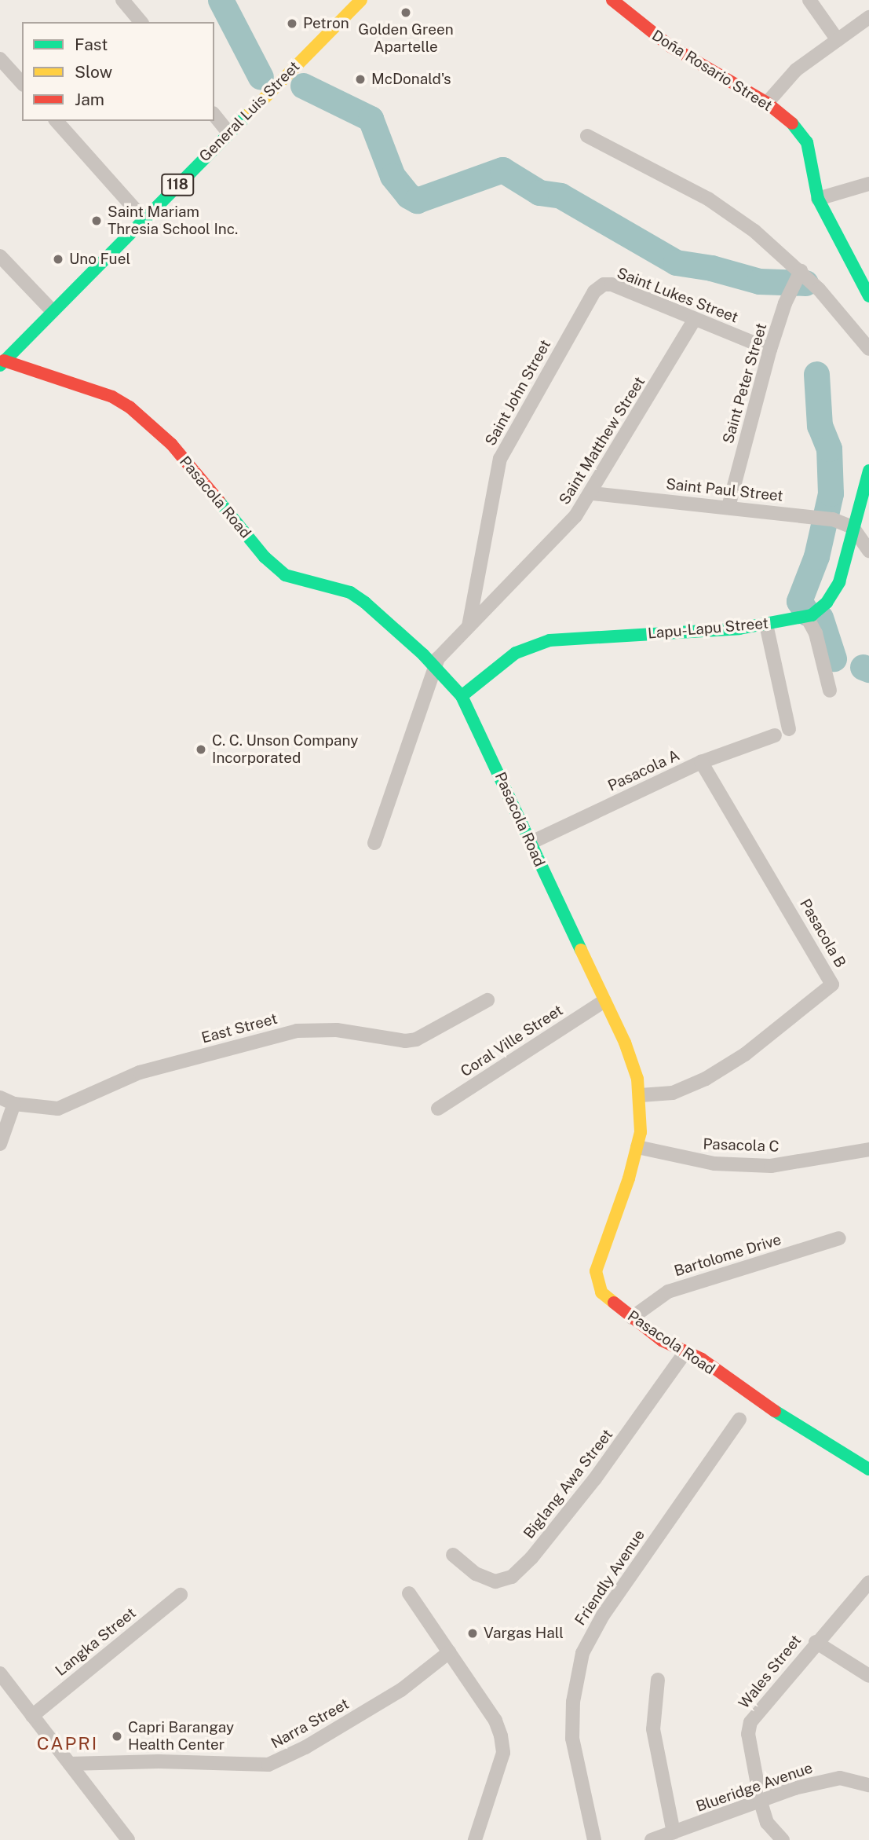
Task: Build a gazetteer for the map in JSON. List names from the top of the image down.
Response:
{
  "streets": {
    "street": [
      "Doña Rosario Street",
      "General Luis Street",
      "118",
      "Saint Lukes Street",
      "Saint Peter Street",
      "Saint John Street",
      "Saint Matthew Street",
      "Saint Paul Street",
      "Pasacola Road",
      "Lapu-Lapu Street",
      "Pasacola A",
      "Pasacola B",
      "East Street",
      "Coral Ville Street",
      "Pasacola C",
      "Bartolome Drive",
      "Biglang Awa Street",
      "Friendly Avenue",
      "Langka Street",
      "Wales Street",
      "Narra Street",
      "Blueridge Avenue"
    ]
  },
  "crossings": [
    ["General Luis Street", "Pasacola Road"],
    ["Saint Lukes Street", "Saint Peter Street"],
    ["Saint Lukes Street", "Saint John Street"],
    ["Saint Lukes Street", "Saint Matthew Street"],
    ["Saint Peter Street", "Saint Paul Street"],
    ["Saint John Street", "Saint Matthew Street"],
    ["Saint Matthew Street", "Saint Paul Street"],
    ["Saint Matthew Street", "Pasacola Road"],
    ["Saint Paul Street", "Lapu-Lapu Street"],
    ["Pasacola Road", "Lapu-Lapu Street"],
    ["Pasacola Road", "Pasacola A"],
    ["Pasacola Road", "Pasacola B"],
    ["Pasacola Road", "Coral Ville Street"],
    ["Pasacola Road", "Pasacola C"],
    ["Pasacola Road", "Bartolome Drive"],
    ["Pasacola Road", "Biglang Awa Street"],
    ["Pasacola A", "Pasacola B"],
    ["Wales Street", "Blueridge Avenue"]
  ],
  "districts": ["CAPRI"],
  "places": [
    "Golden Green Apartelle",
    "Petron",
    "McDonald's",
    "Saint Mariam Thresia School Inc.",
    "Uno Fuel",
    "C. C. Unson Company Incorporated",
    "Vargas Hall",
    "Capri Barangay Health Center"
  ],
  "legend": ["Fast", "Slow", "Jam"]
}
